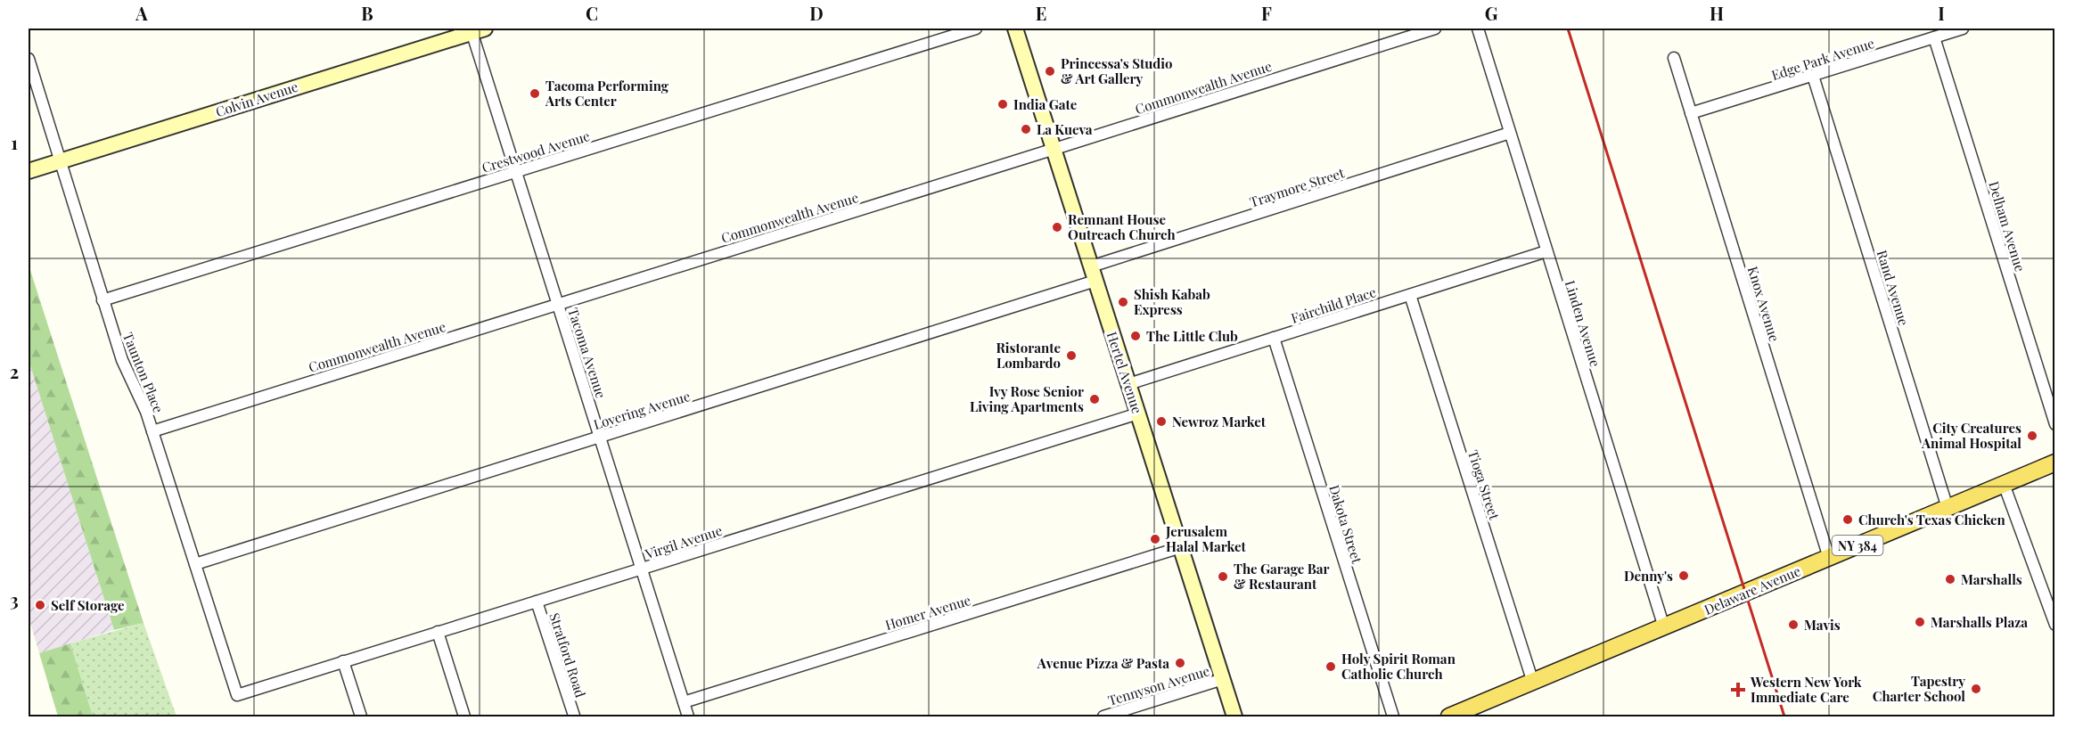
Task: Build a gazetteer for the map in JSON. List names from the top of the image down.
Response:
{
  "streets": {
    "main road": ["NY 384", "Delaware Avenue"],
    "street": [
      "Edge Park Avenue",
      "Commonwealth Avenue",
      "Colvin Avenue",
      "Crestwood Avenue",
      "Traymore Street",
      "Delham Avenue",
      "Rand Avenue",
      "Knox Avenue",
      "Fairchild Place",
      "Linden Avenue",
      "Tacoma Avenue",
      "Taunton Place",
      "Hertel Avenue",
      "Lovering Avenue",
      "Tioga Street",
      "Dakota Street",
      "Virgil Avenue",
      "Homer Avenue",
      "Stratford Road",
      "Tennyson Avenue"
    ]
  },
  "crossings": [
    ["Edge Park Avenue", "Delham Avenue"],
    ["Edge Park Avenue", "Rand Avenue"],
    ["Edge Park Avenue", "Knox Avenue"],
    ["Commonwealth Avenue", "Tacoma Avenue"],
    ["Commonwealth Avenue", "Taunton Place"],
    ["Commonwealth Avenue", "Hertel Avenue"],
    ["Colvin Avenue", "Tacoma Avenue"],
    ["Colvin Avenue", "Taunton Place"],
    ["Crestwood Avenue", "Tacoma Avenue"],
    ["Crestwood Avenue", "Taunton Place"],
    ["Traymore Street", "Linden Avenue"],
    ["Traymore Street", "Hertel Avenue"],
    ["Rand Avenue", "Delaware Avenue"],
    ["Knox Avenue", "Delaware Avenue"],
    ["Fairchild Place", "Linden Avenue"],
    ["Fairchild Place", "Hertel Avenue"],
    ["Fairchild Place", "Tioga Street"],
    ["Fairchild Place", "Dakota Street"],
    ["Linden Avenue", "Delaware Avenue"],
    ["Tacoma Avenue", "Lovering Avenue"],
    ["Tacoma Avenue", "Virgil Avenue"],
    ["Tacoma Avenue", "Homer Avenue"],
    ["Taunton Place", "Lovering Avenue"],
    ["Taunton Place", "Virgil Avenue"],
    ["Hertel Avenue", "Lovering Avenue"],
    ["Hertel Avenue", "Virgil Avenue"],
    ["Hertel Avenue", "Homer Avenue"],
    ["Hertel Avenue", "Tennyson Avenue"],
    ["Tioga Street", "Delaware Avenue"],
    ["Virgil Avenue", "Stratford Road"]
  ],
  "places": {
    "other": [
      "Princessa's Studio & Art Gallery",
      "Tacoma Performing Arts Center",
      "India Gate",
      "La Kueva",
      "Remnant House Outreach Church",
      "Shish Kabab Express",
      "The Little Club",
      "Ristorante Lombardo",
      "Ivy Rose Senior Living Apartments",
      "Newroz Market",
      "City Creatures Animal Hospital",
      "Church's Texas Chicken",
      "Jerusalem Halal Market",
      "Denny's",
      "The Garage Bar & Restaurant",
      "Marshalls",
      "Self Storage",
      "Marshalls Plaza",
      "Mavis",
      "Avenue Pizza & Pasta",
      "Holy Spirit Roman Catholic Church",
      "Tapestry Charter School"
    ],
    "health": ["Western New York Immediate Care"]
  },
  "grid": {
    "columns": [
      "A",
      "B",
      "C",
      "D",
      "E",
      "F",
      "G",
      "H",
      "I"
    ],
    "rows": ["1", "2", "3"]
  }
}
